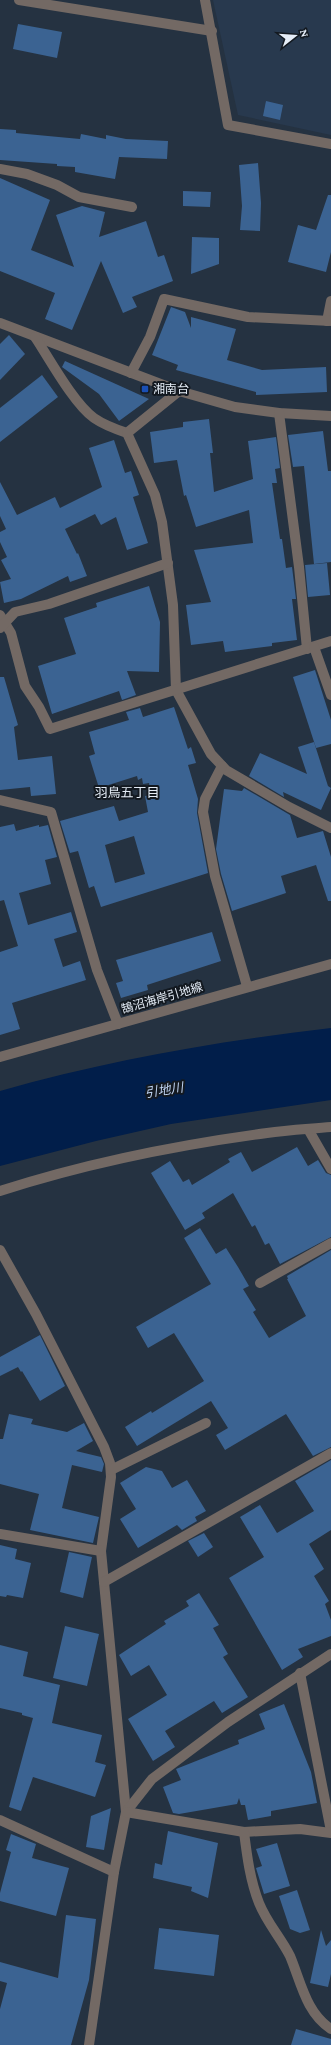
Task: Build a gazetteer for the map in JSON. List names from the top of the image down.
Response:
{
  "streets": {
    "street": ["鵠沼海岸引地線"]
  },
  "districts": ["羽鳥五丁目"],
  "water": ["引地川"],
  "places": {
    "transit": ["湘南台"]
  },
  "north": "right"
}
